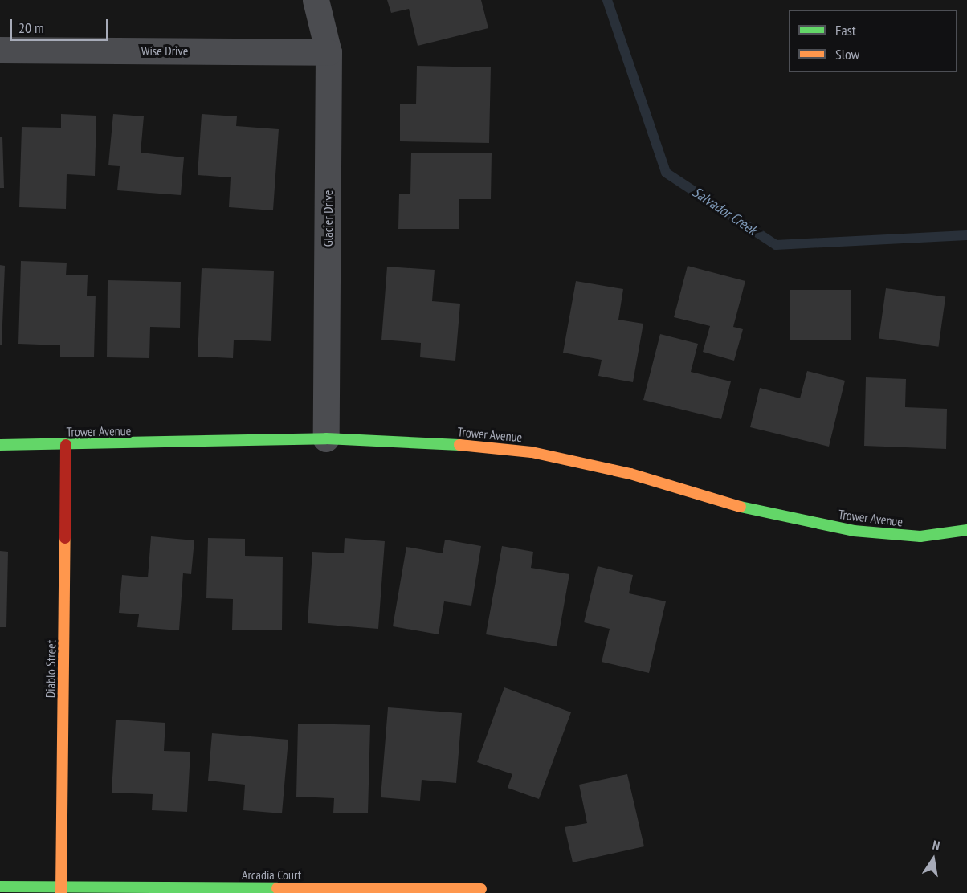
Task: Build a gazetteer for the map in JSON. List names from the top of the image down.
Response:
{
  "streets": {
    "street": [
      "Wise Drive",
      "Glacier Drive",
      "Trower Avenue",
      "Diablo Street",
      "Arcadia Court"
    ]
  },
  "crossings": [
    ["Wise Drive", "Glacier Drive"],
    ["Glacier Drive", "Trower Avenue"],
    ["Trower Avenue", "Diablo Street"],
    ["Diablo Street", "Arcadia Court"]
  ],
  "water": ["Salvador Creek"],
  "legend": ["Fast", "Slow"],
  "scale_bar": "20 m",
  "north": "top"
}
